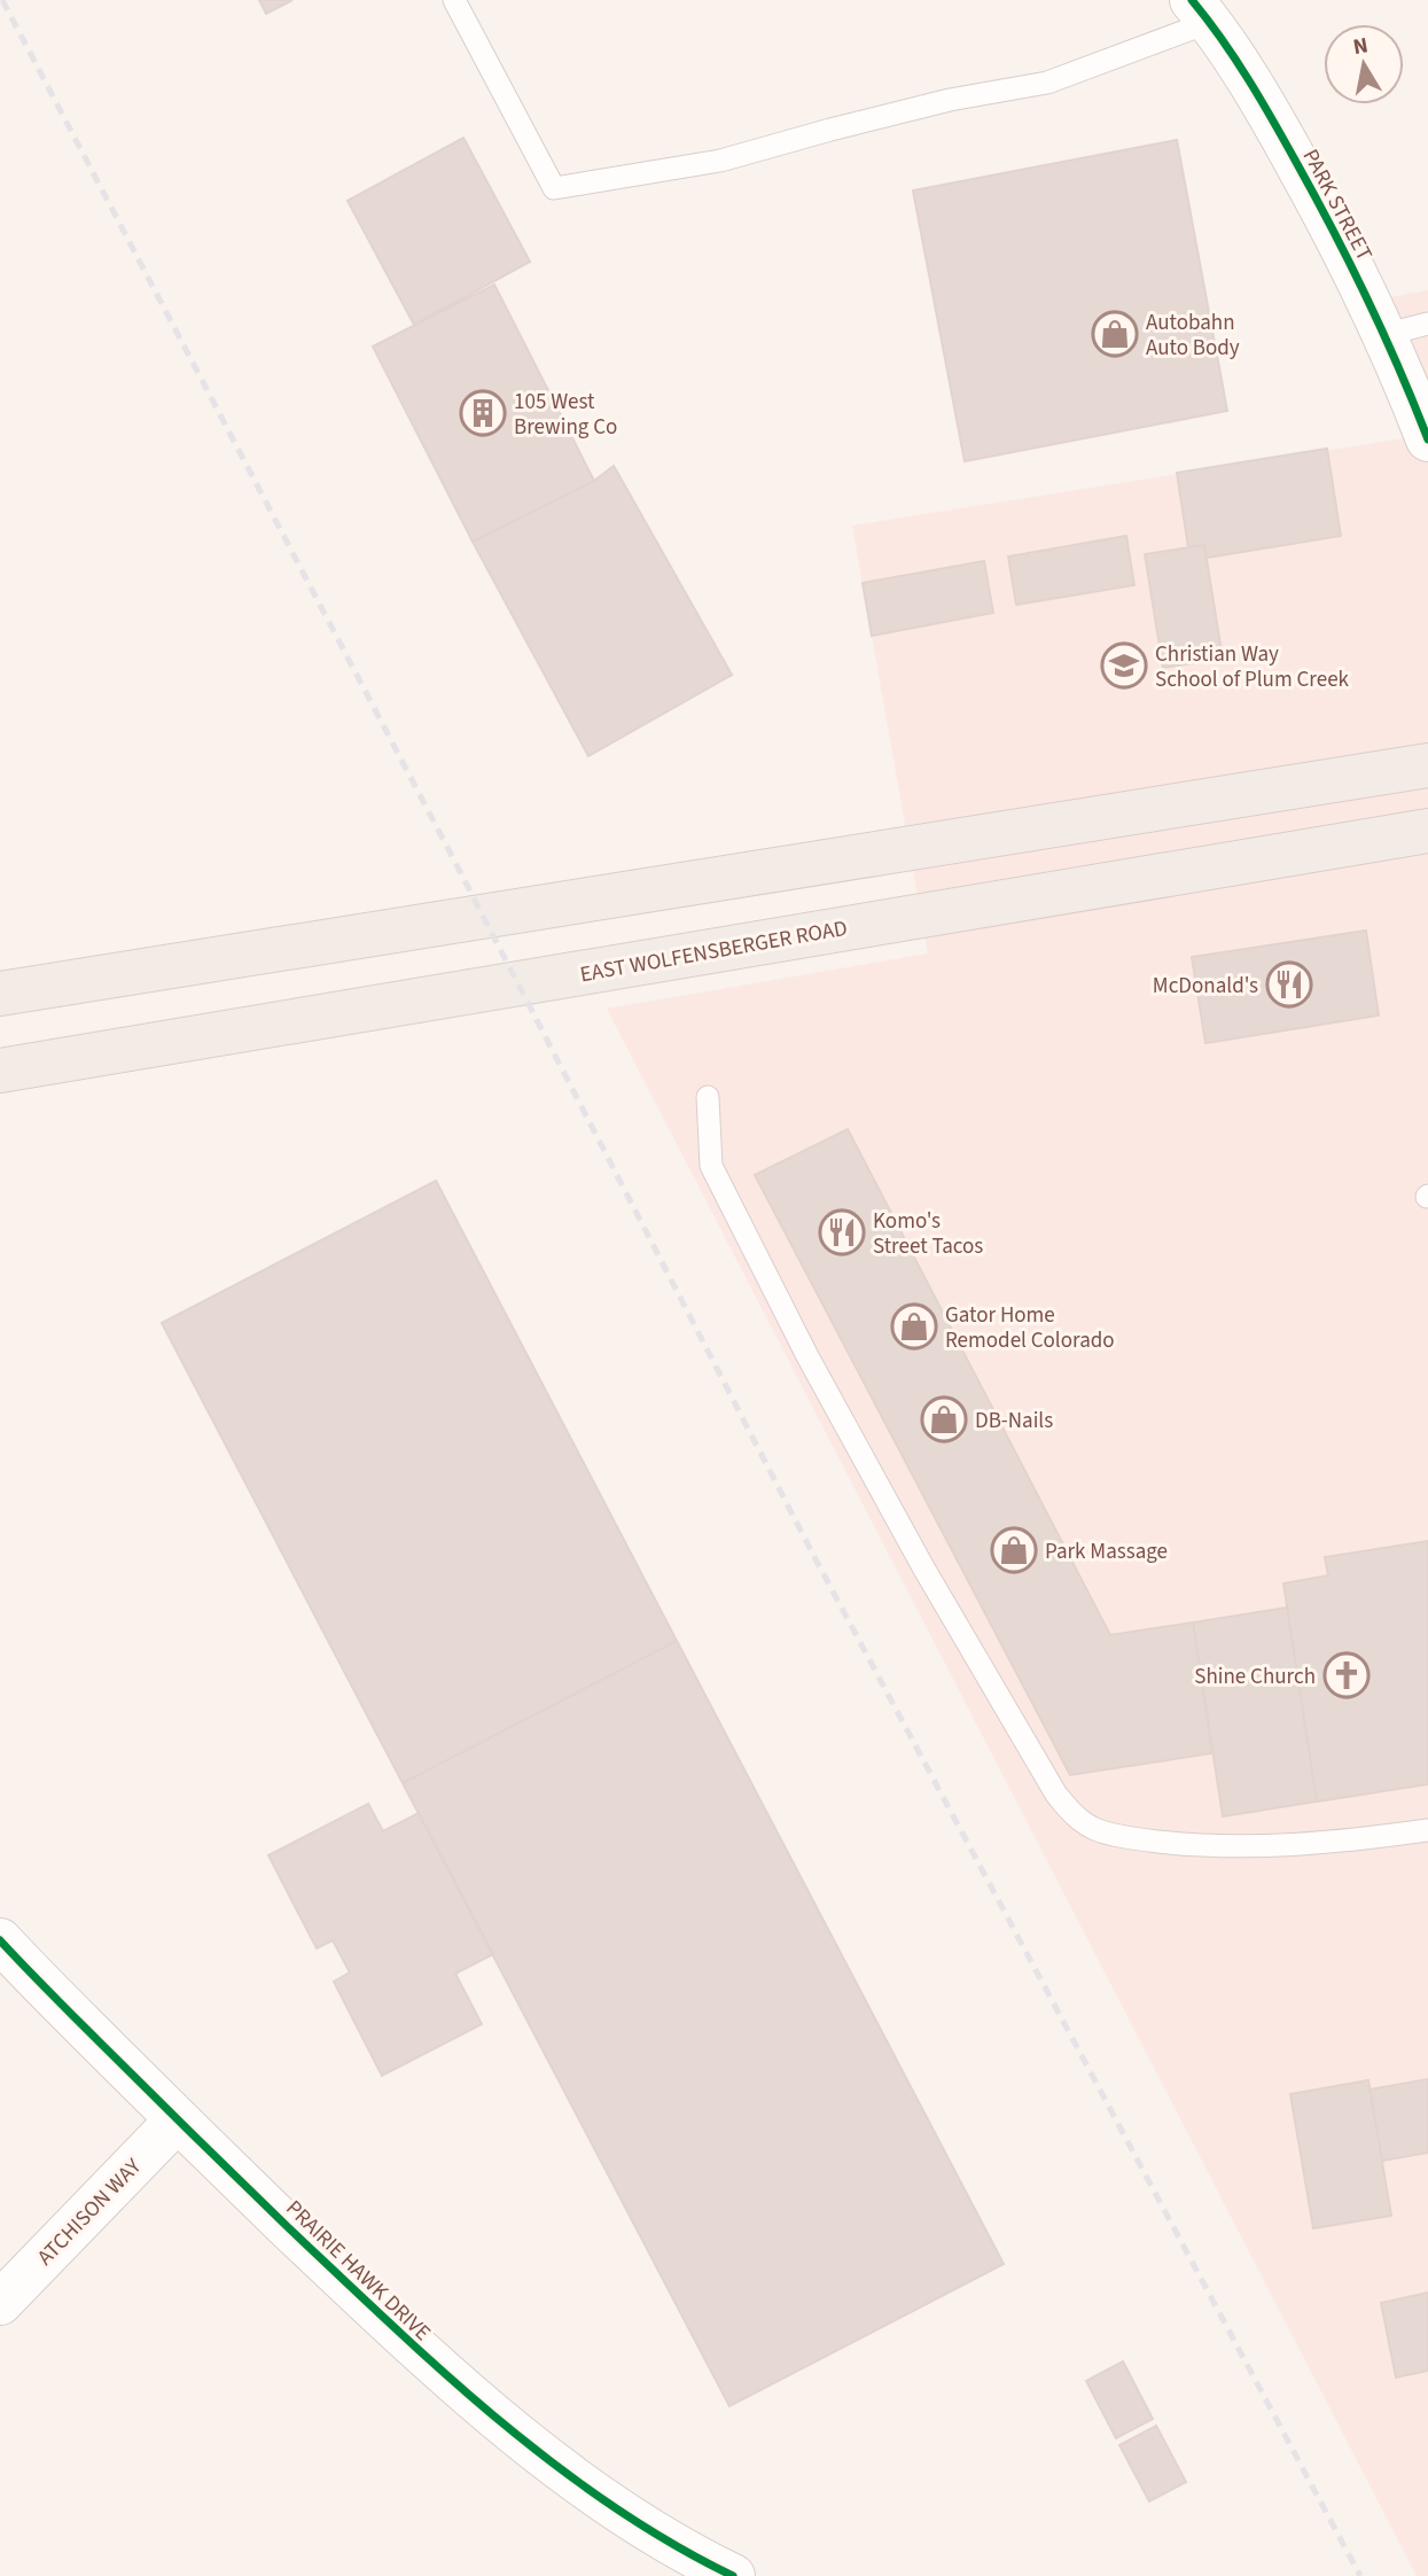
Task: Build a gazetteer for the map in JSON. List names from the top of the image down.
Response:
{
  "streets": {
    "main road": ["EAST WOLFENSBERGER ROAD"],
    "street": ["PARK STREET", "ATCHISON WAY", "PRAIRIE HAWK DRIVE"]
  },
  "crossings": [
    ["ATCHISON WAY", "PRAIRIE HAWK DRIVE"]
  ],
  "places": {
    "shop": [
      "Autobahn Auto Body",
      "Gator Home Remodel Colorado",
      "DB-Nails",
      "Park Massage"
    ],
    "building": ["105 West Brewing Co"],
    "school or university": ["Christian Way School of Plum Creek"],
    "restaurant": ["McDonald's", "Komo's Street Tacos"],
    "church": ["Shine Church"]
  },
  "north": "top"
}
